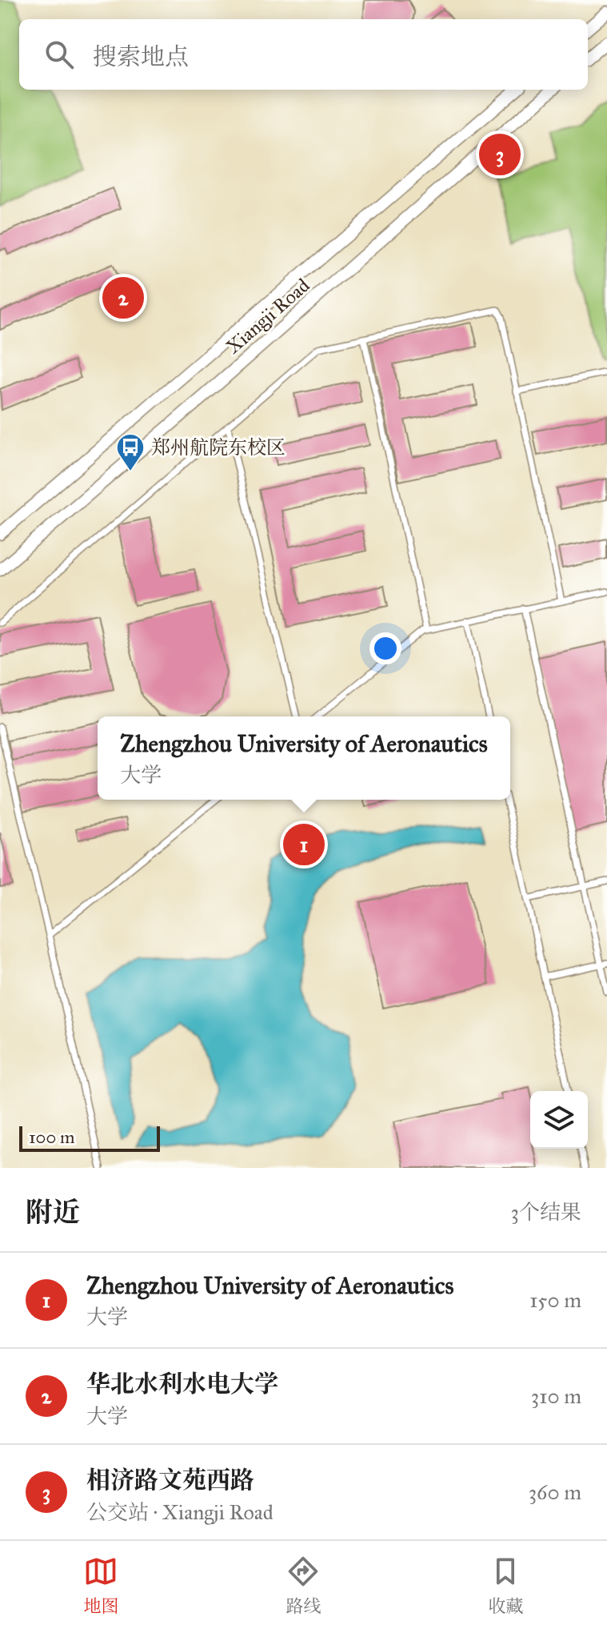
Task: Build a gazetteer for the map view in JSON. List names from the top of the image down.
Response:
{
  "streets": {
    "street": ["Xiangji Road"]
  },
  "places": {
    "bus stop": ["郑州航院东校区"]
  },
  "scale_bar": "100 m",
  "page": {
    "search": "搜索地点",
    "pins": ["3", "2", "1"],
    "popup": ["Zhengzhou University of Aeronautics", "大学"],
    "scale": "100 m",
    "heading": ["附近", "3个结果"],
    "list": [
      {
        "mark": "1",
        "name": "Zhengzhou University of Aeronautics",
        "note": "大学",
        "value": "150 m"
      },
      {
        "mark": "2",
        "name": "华北水利水电大学",
        "note": "大学",
        "value": "310 m"
      },
      {
        "mark": "3",
        "name": "相济路文苑西路",
        "note": "公交站 · Xiangji Road",
        "value": "360 m"
      }
    ],
    "nav": ["地图", "路线", "收藏"]
  }
}
